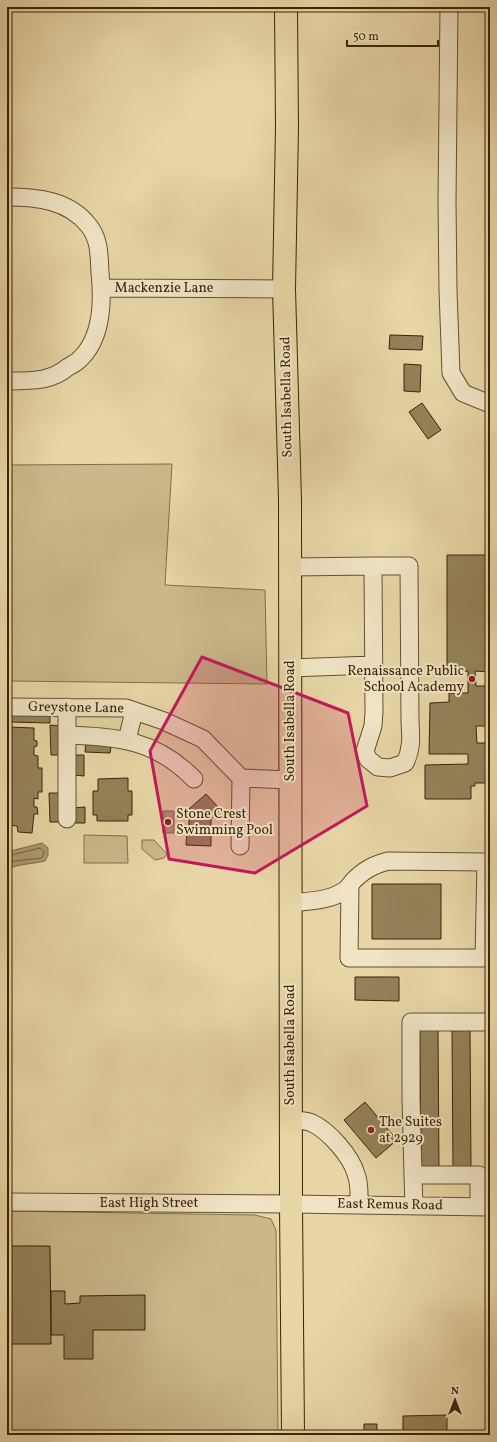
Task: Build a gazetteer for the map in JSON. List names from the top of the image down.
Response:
{
  "streets": {
    "main road": ["South Isabella Road"],
    "street": [
      "Mackenzie Lane",
      "Greystone Lane",
      "East High Street",
      "East Remus Road"
    ]
  },
  "crossings": [
    ["Mackenzie Lane", "South Isabella Road"],
    ["South Isabella Road", "East High Street"],
    ["South Isabella Road", "East Remus Road"],
    ["East High Street", "East Remus Road"]
  ],
  "places": ["Renaissance Public School Academy", "Stone Crest Swimming Pool", "The Suites at 2929"],
  "scale_bar": "50 m",
  "north": "top"
}
